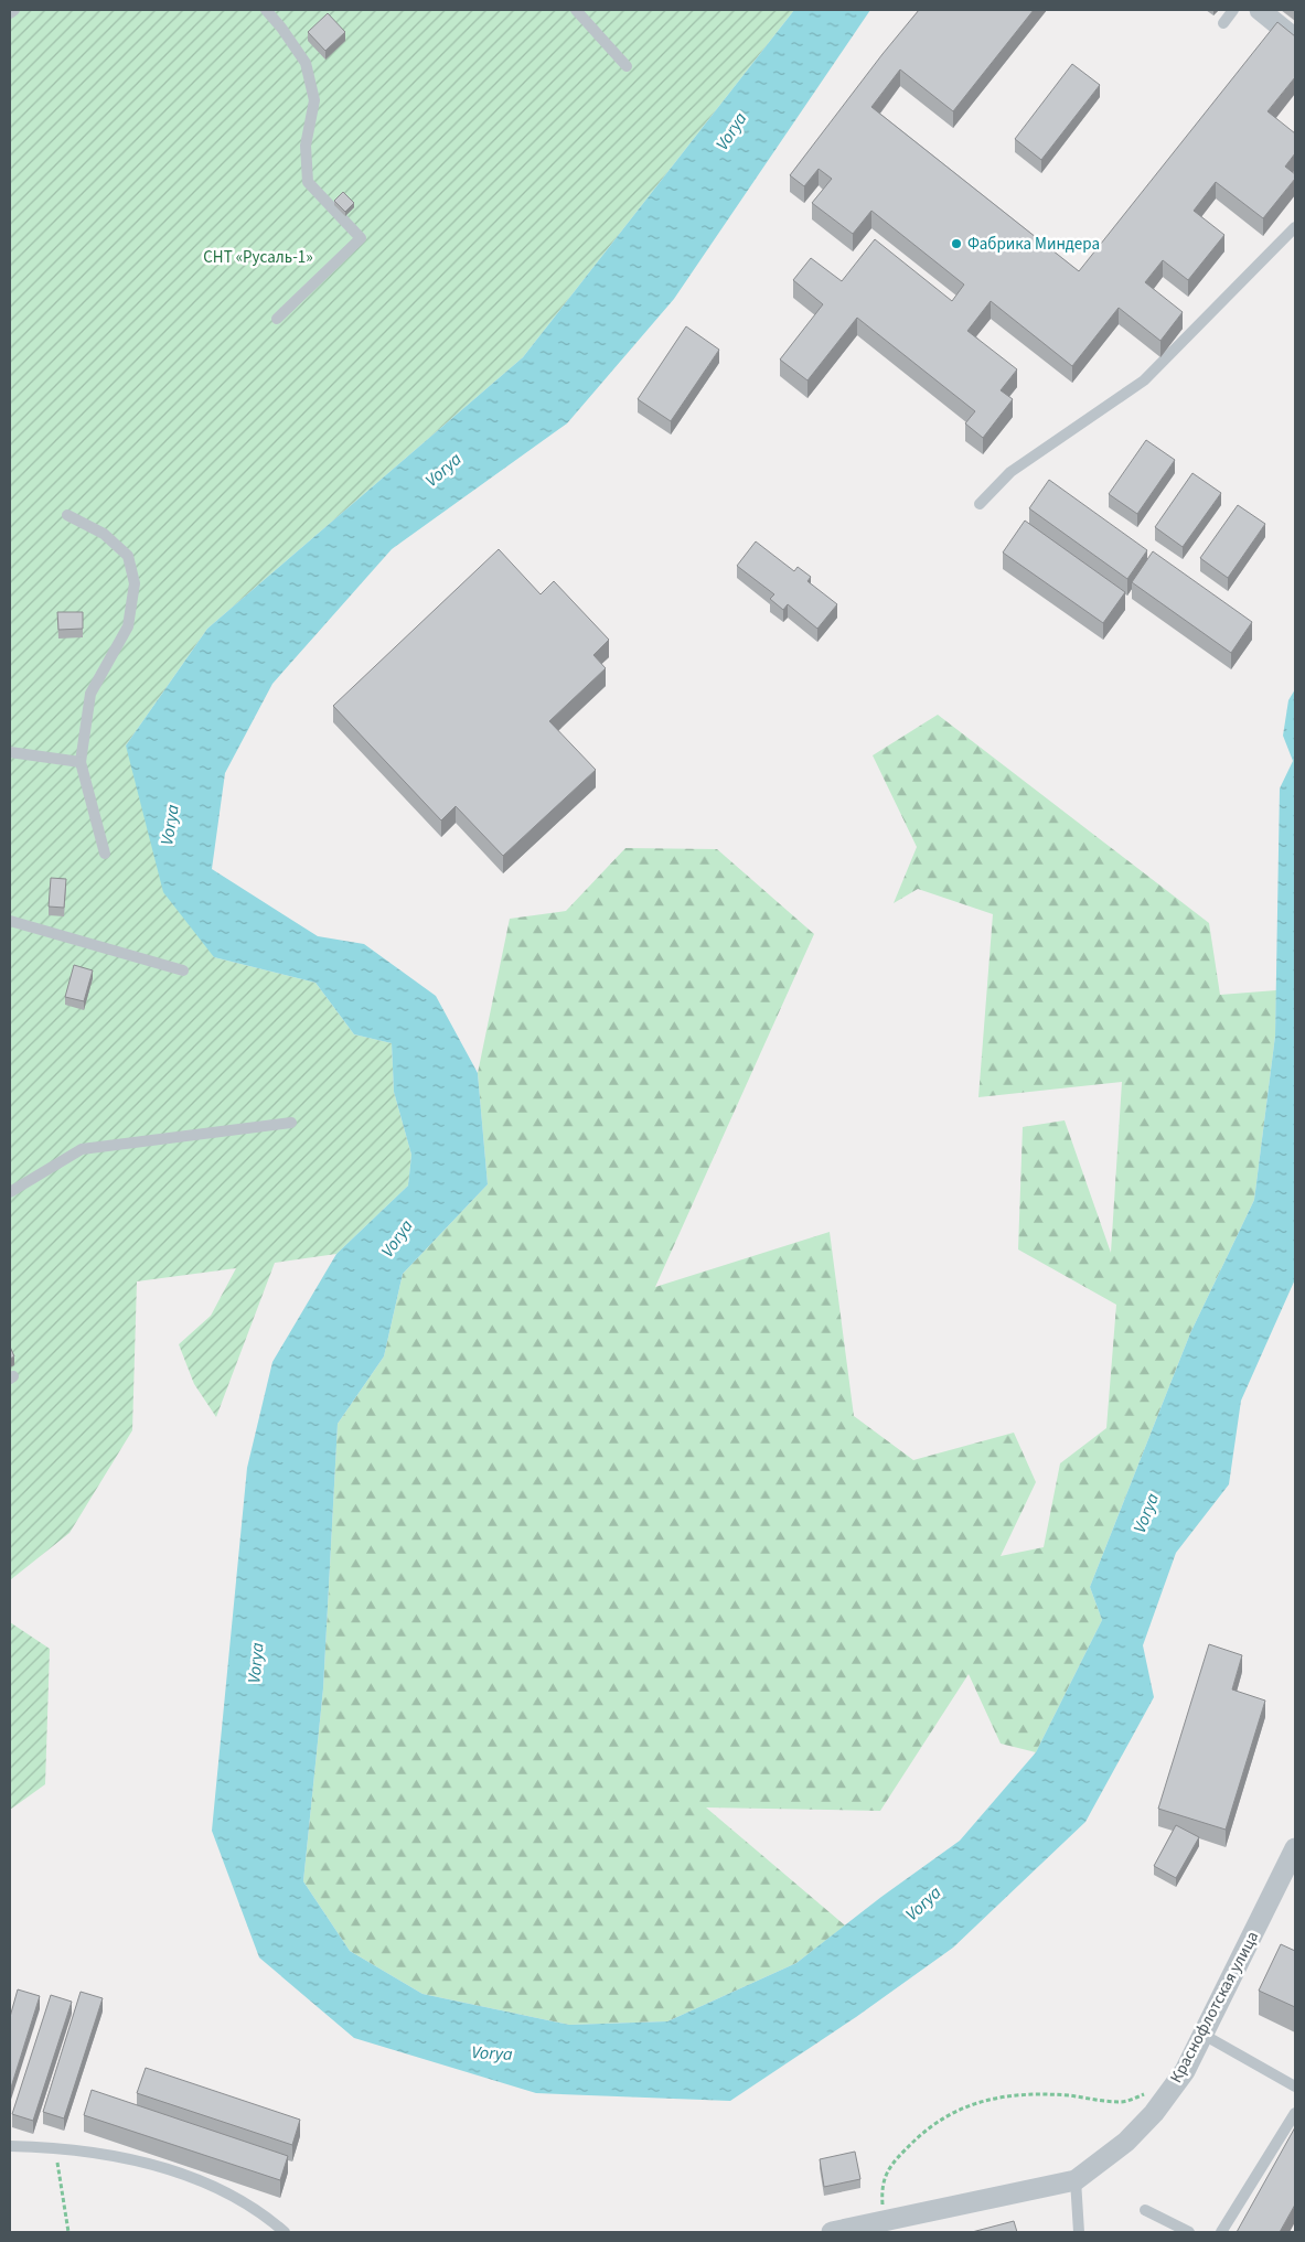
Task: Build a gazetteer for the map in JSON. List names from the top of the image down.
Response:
{
  "streets": {
    "street": ["Краснофлотская улица"]
  },
  "water": ["Vorya"],
  "parks": ["СНТ «Русаль-1»"],
  "places": ["Фабрика Миндера"]
}
